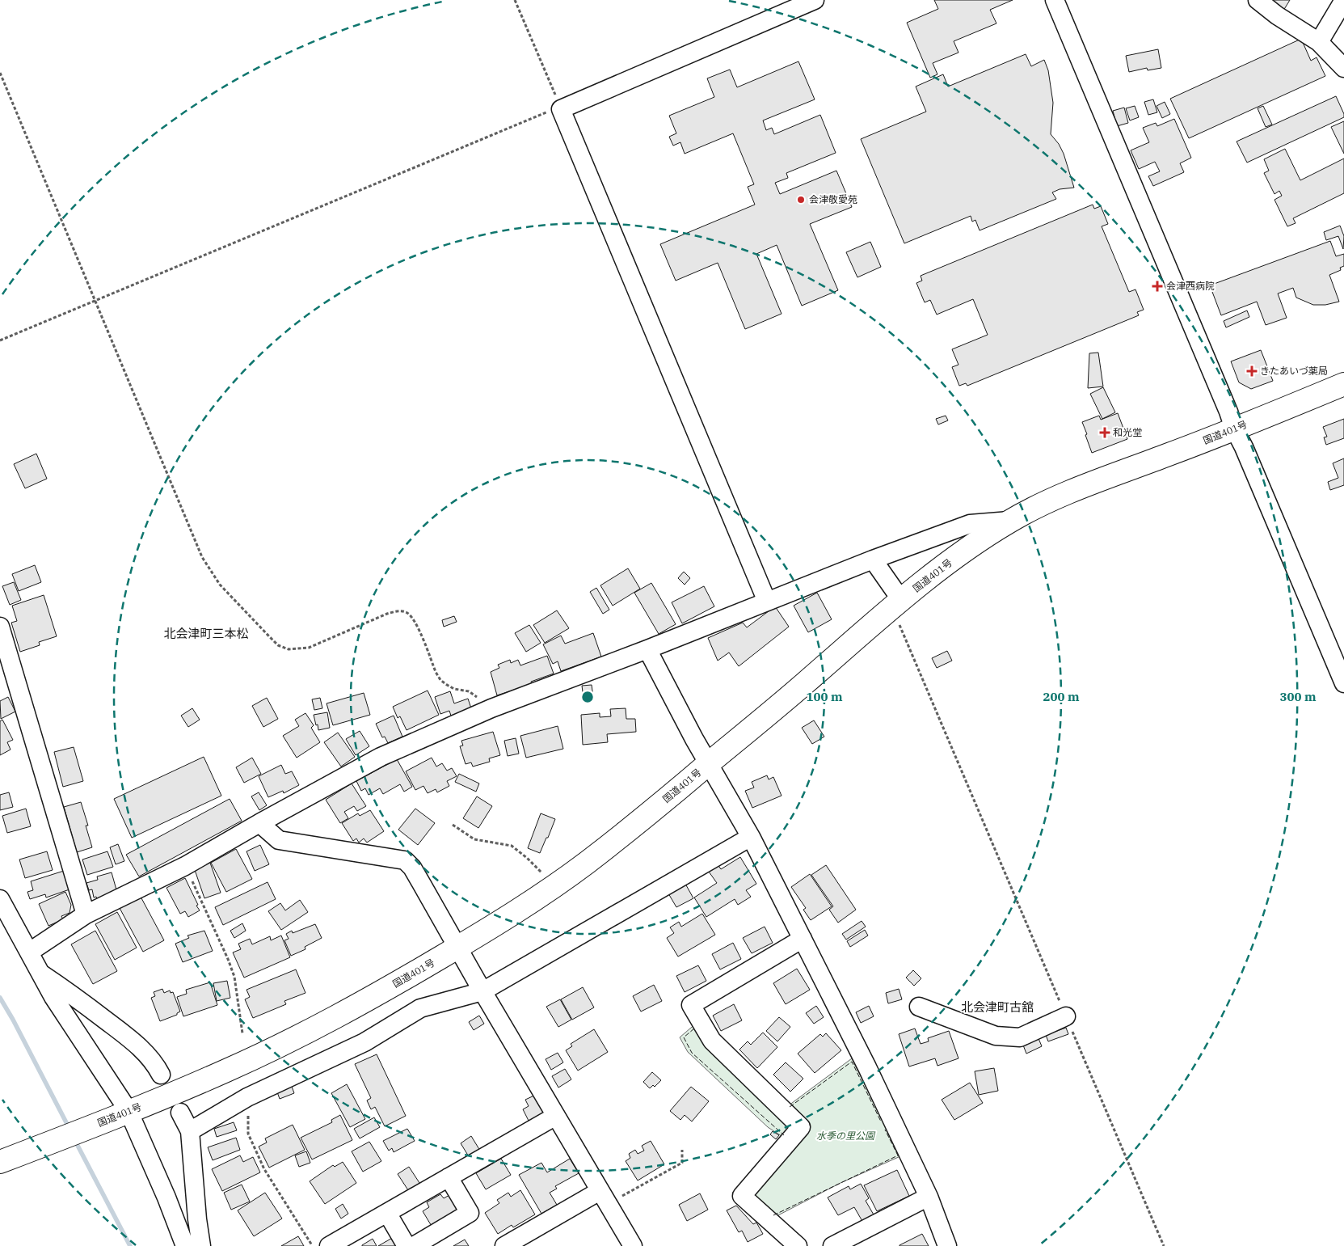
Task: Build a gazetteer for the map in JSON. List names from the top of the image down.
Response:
{
  "streets": {
    "highway": ["国道401号"]
  },
  "districts": ["北会津町三本松", "北会津町古舘"],
  "parks": ["水季の里公園"],
  "places": {
    "other": ["会津敬愛苑"],
    "health": ["会津西病院", "きたあいづ薬局", "和光堂"]
  },
  "rings": ["100 m", "200 m", "300 m"]
}
